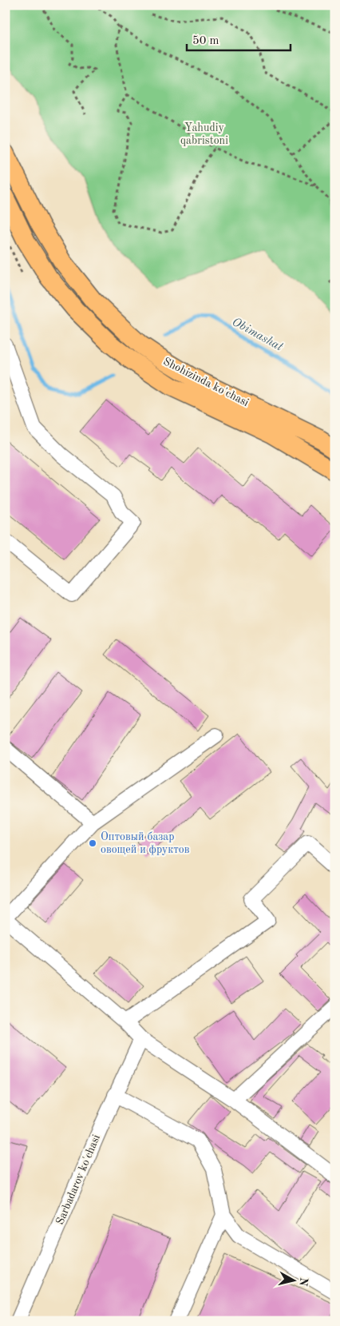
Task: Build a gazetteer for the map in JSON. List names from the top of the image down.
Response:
{
  "streets": {
    "main road": ["Shohizinda ko'chasi"],
    "street": ["Sarbadarov ko'chasi"]
  },
  "water": ["Obimashat"],
  "parks": ["Yahudiy qabristoni"],
  "places": ["Оптовый базар овощей и фруктов"],
  "scale_bar": "50 m",
  "north": "right"
}
